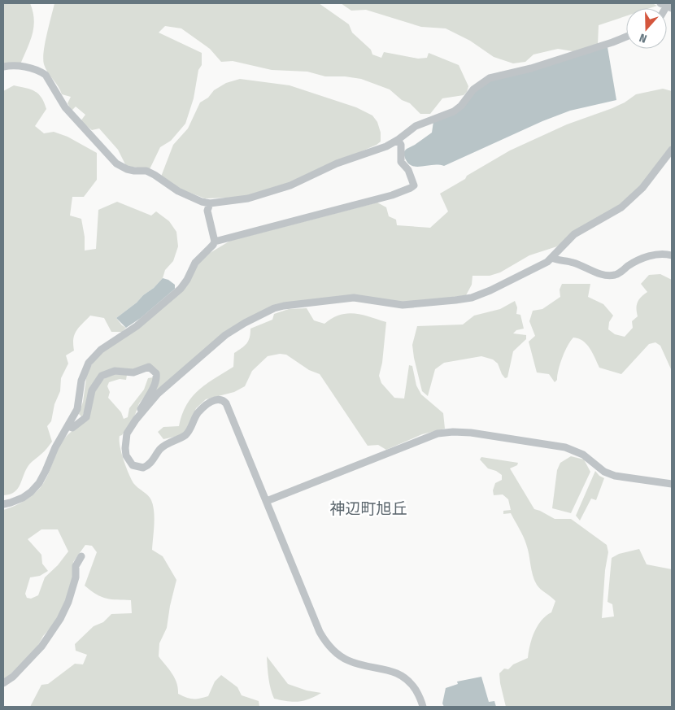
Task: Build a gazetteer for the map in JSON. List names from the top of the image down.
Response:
{
  "districts": ["神辺町旭丘"],
  "north": "bottom"
}
